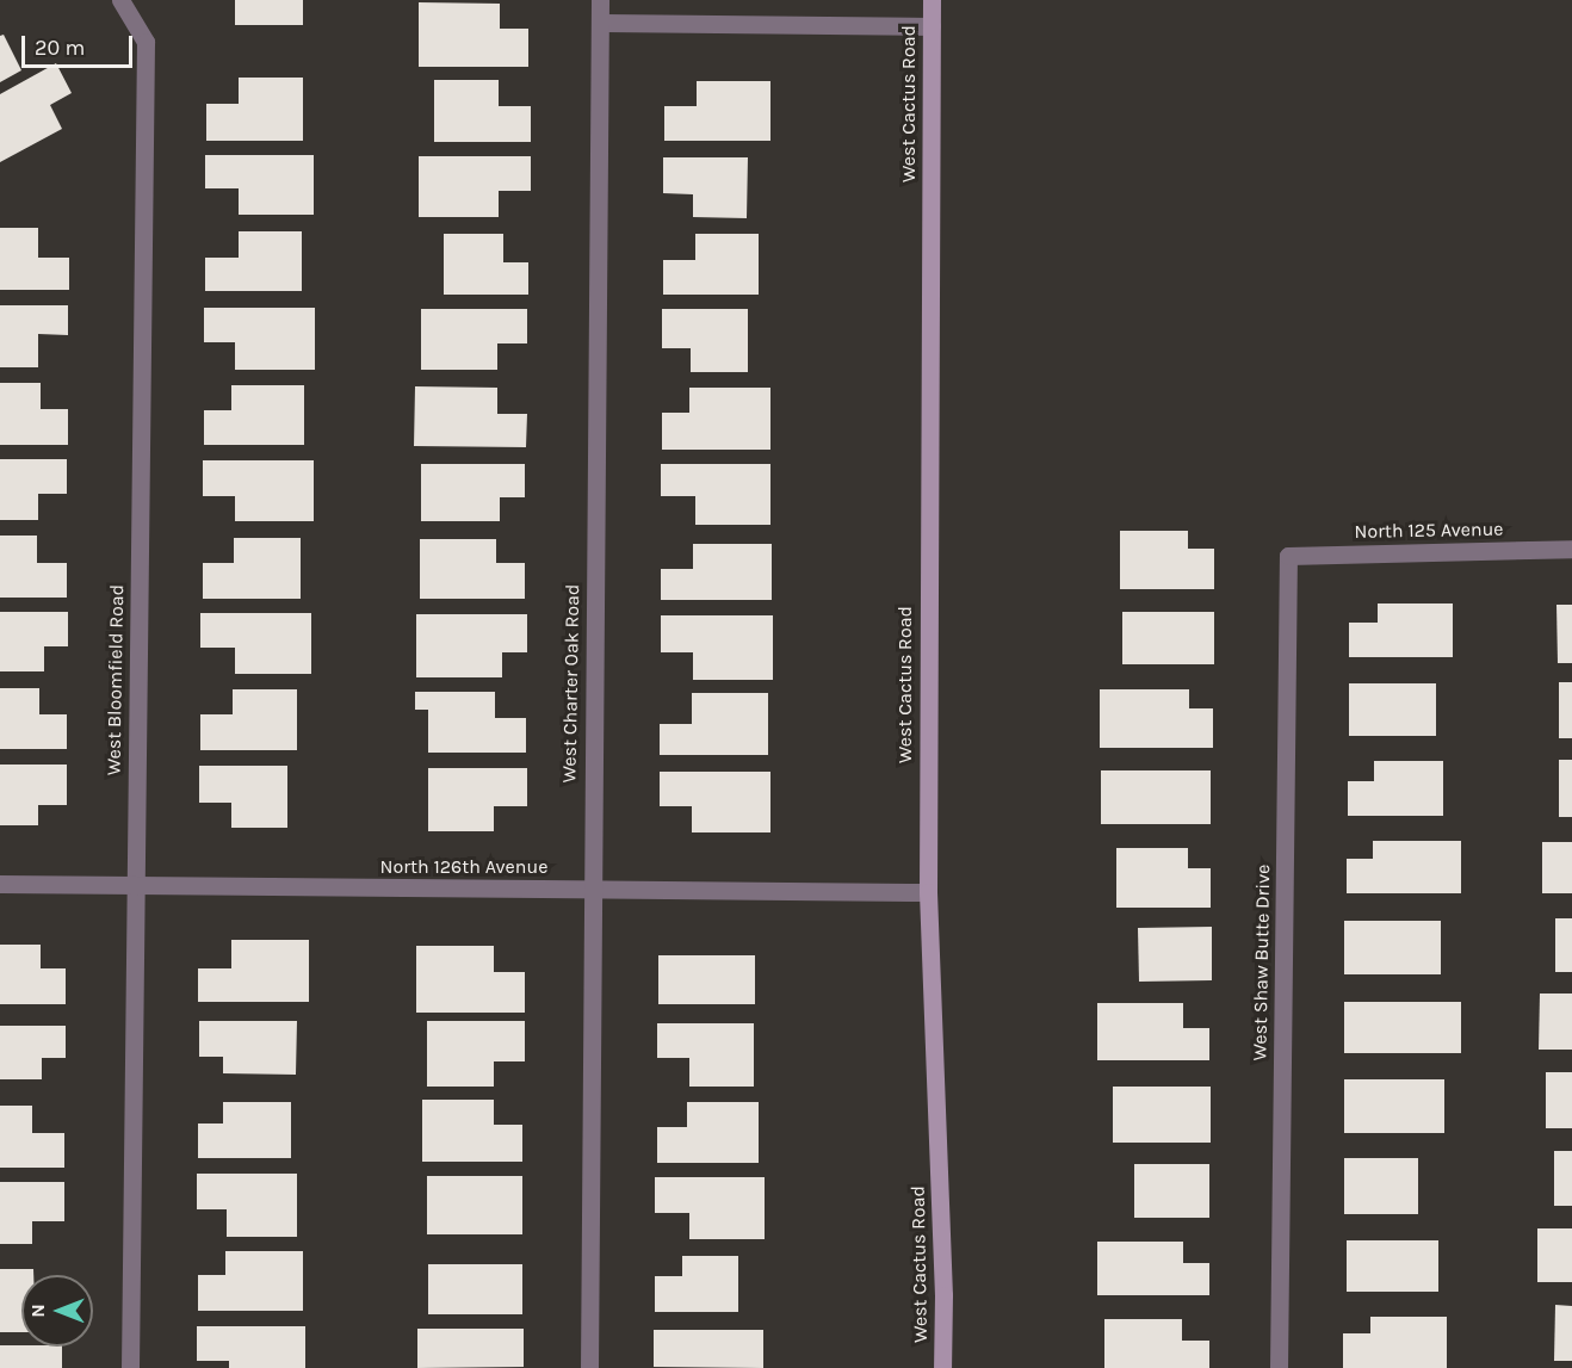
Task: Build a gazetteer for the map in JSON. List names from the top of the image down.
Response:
{
  "streets": {
    "main road": ["West Cactus Road"],
    "street": [
      "North 125 Avenue",
      "West Bloomfield Road",
      "West Charter Oak Road",
      "North 126th Avenue",
      "West Shaw Butte Drive"
    ]
  },
  "crossings": [
    ["West Cactus Road", "North 126th Avenue"],
    ["North 125 Avenue", "West Shaw Butte Drive"],
    ["West Bloomfield Road", "North 126th Avenue"],
    ["West Charter Oak Road", "North 126th Avenue"]
  ],
  "scale_bar": "20 m",
  "north": "left"
}
